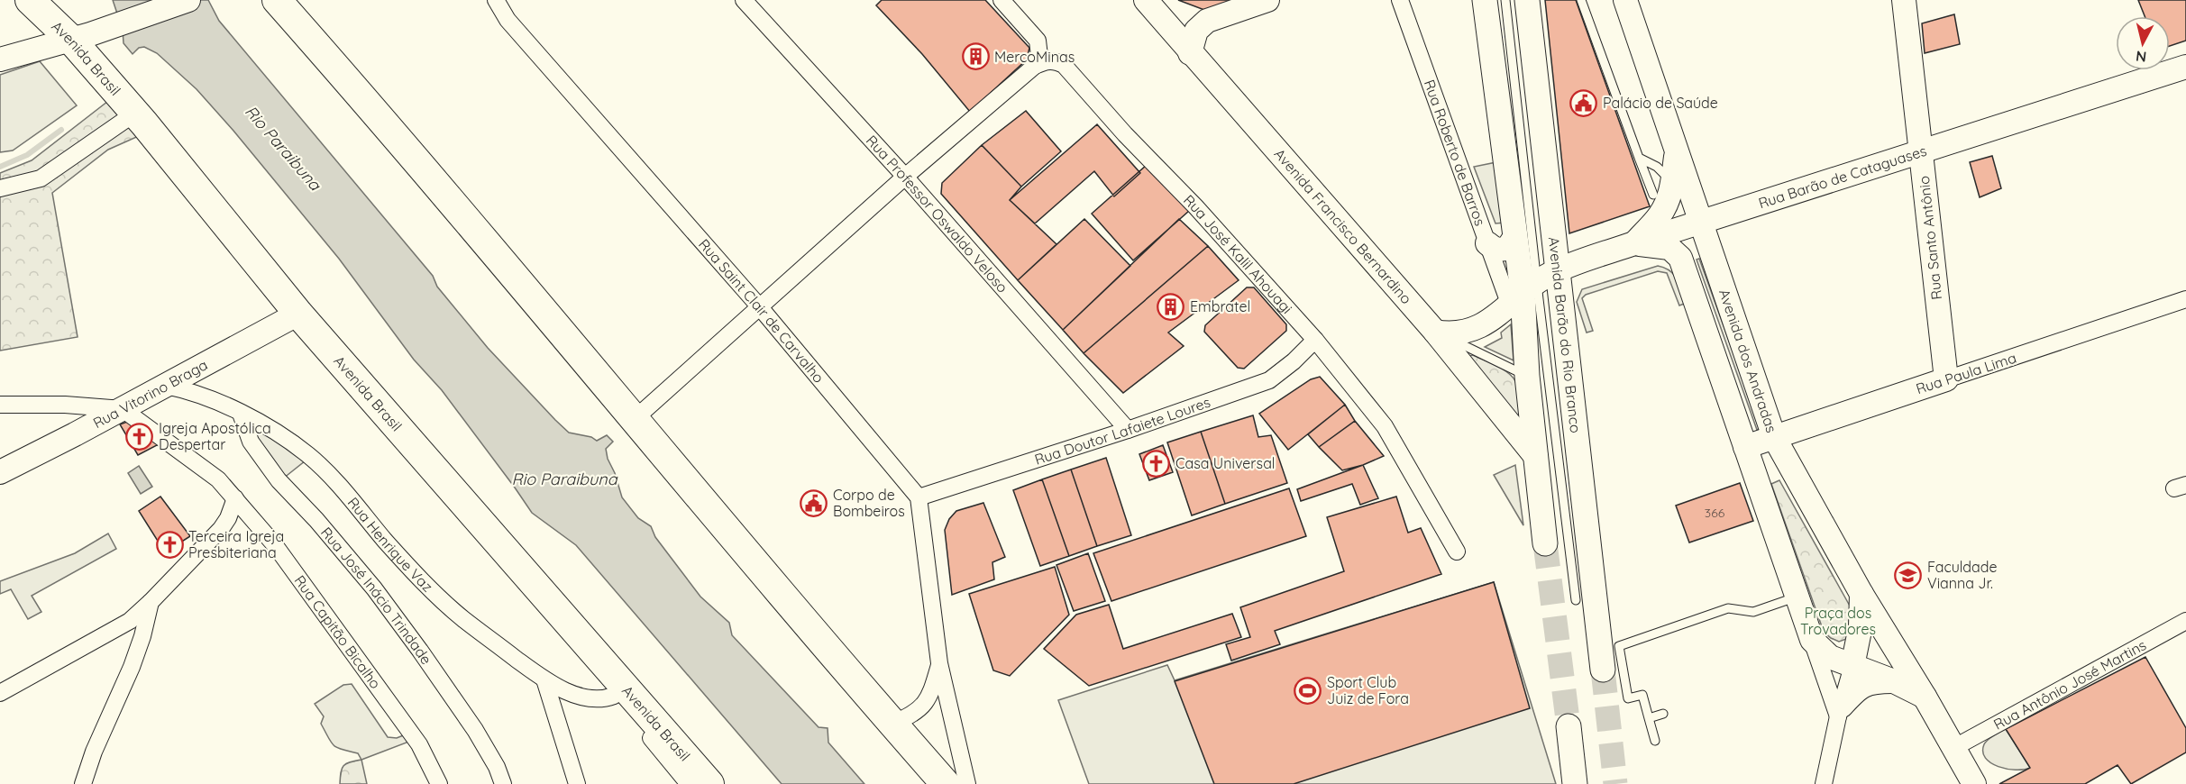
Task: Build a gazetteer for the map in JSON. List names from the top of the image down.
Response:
{
  "streets": {
    "highway": ["Avenida Brasil"],
    "main road": [
      "Rua Barão de Cataguases",
      "Avenida Francisco Bernardino",
      "Rua Santo Antônio",
      "Avenida Barão do Rio Branco",
      "Avenida dos Andradas",
      "Rua Paula Lima",
      "Rua Vitorino Braga"
    ],
    "street": [
      "Rua Roberto de Barros",
      "Rua Professor Oswaldo Veloso",
      "Rua José Kalil Ahouagi",
      "Rua Saint Clair de Carvalho",
      "Rua Doutor Lafaiete Loures",
      "Rua Henrique Vaz",
      "Rua José Inácio Trindade",
      "Rua Capitão Bicalho",
      "Rua Antônio José Martins"
    ]
  },
  "crossings": [
    ["Avenida Brasil", "Rua Vitorino Braga"],
    ["Avenida Brasil", "Rua Henrique Vaz"],
    ["Rua Roberto de Barros", "Rua Barão de Cataguases"],
    ["Rua Roberto de Barros", "Avenida Barão do Rio Branco"],
    ["Rua Barão de Cataguases", "Avenida Francisco Bernardino"],
    ["Rua Barão de Cataguases", "Rua Santo Antônio"],
    ["Rua Barão de Cataguases", "Avenida Barão do Rio Branco"],
    ["Rua Barão de Cataguases", "Avenida dos Andradas"],
    ["Rua Professor Oswaldo Veloso", "Rua Doutor Lafaiete Loures"],
    ["Avenida Francisco Bernardino", "Avenida Barão do Rio Branco"],
    ["Rua Santo Antônio", "Rua Paula Lima"],
    ["Rua José Kalil Ahouagi", "Rua Doutor Lafaiete Loures"],
    ["Rua Saint Clair de Carvalho", "Rua Doutor Lafaiete Loures"],
    ["Avenida dos Andradas", "Rua Paula Lima"],
    ["Avenida dos Andradas", "Rua Antônio José Martins"],
    ["Rua Vitorino Braga", "Rua Henrique Vaz"],
    ["Rua Vitorino Braga", "Rua Capitão Bicalho"],
    ["Rua Henrique Vaz", "Rua José Inácio Trindade"]
  ],
  "water": ["Rio Paraibuna"],
  "parks": ["Praça dos Trovadores"],
  "places": {
    "building": ["MercoMinas", "Embratel"],
    "public building": ["Palácio de Saúde", "Corpo de Bombeiros"],
    "church": ["Igreja Apostólica Despertar", "Casa Universal", "Terceira Igreja Presbiteriana"],
    "school or university": ["Faculdade Vianna Jr."],
    "sports": ["Sport Club Juiz de Fora"]
  },
  "house_numbers": ["366"],
  "north": "bottom"
}
